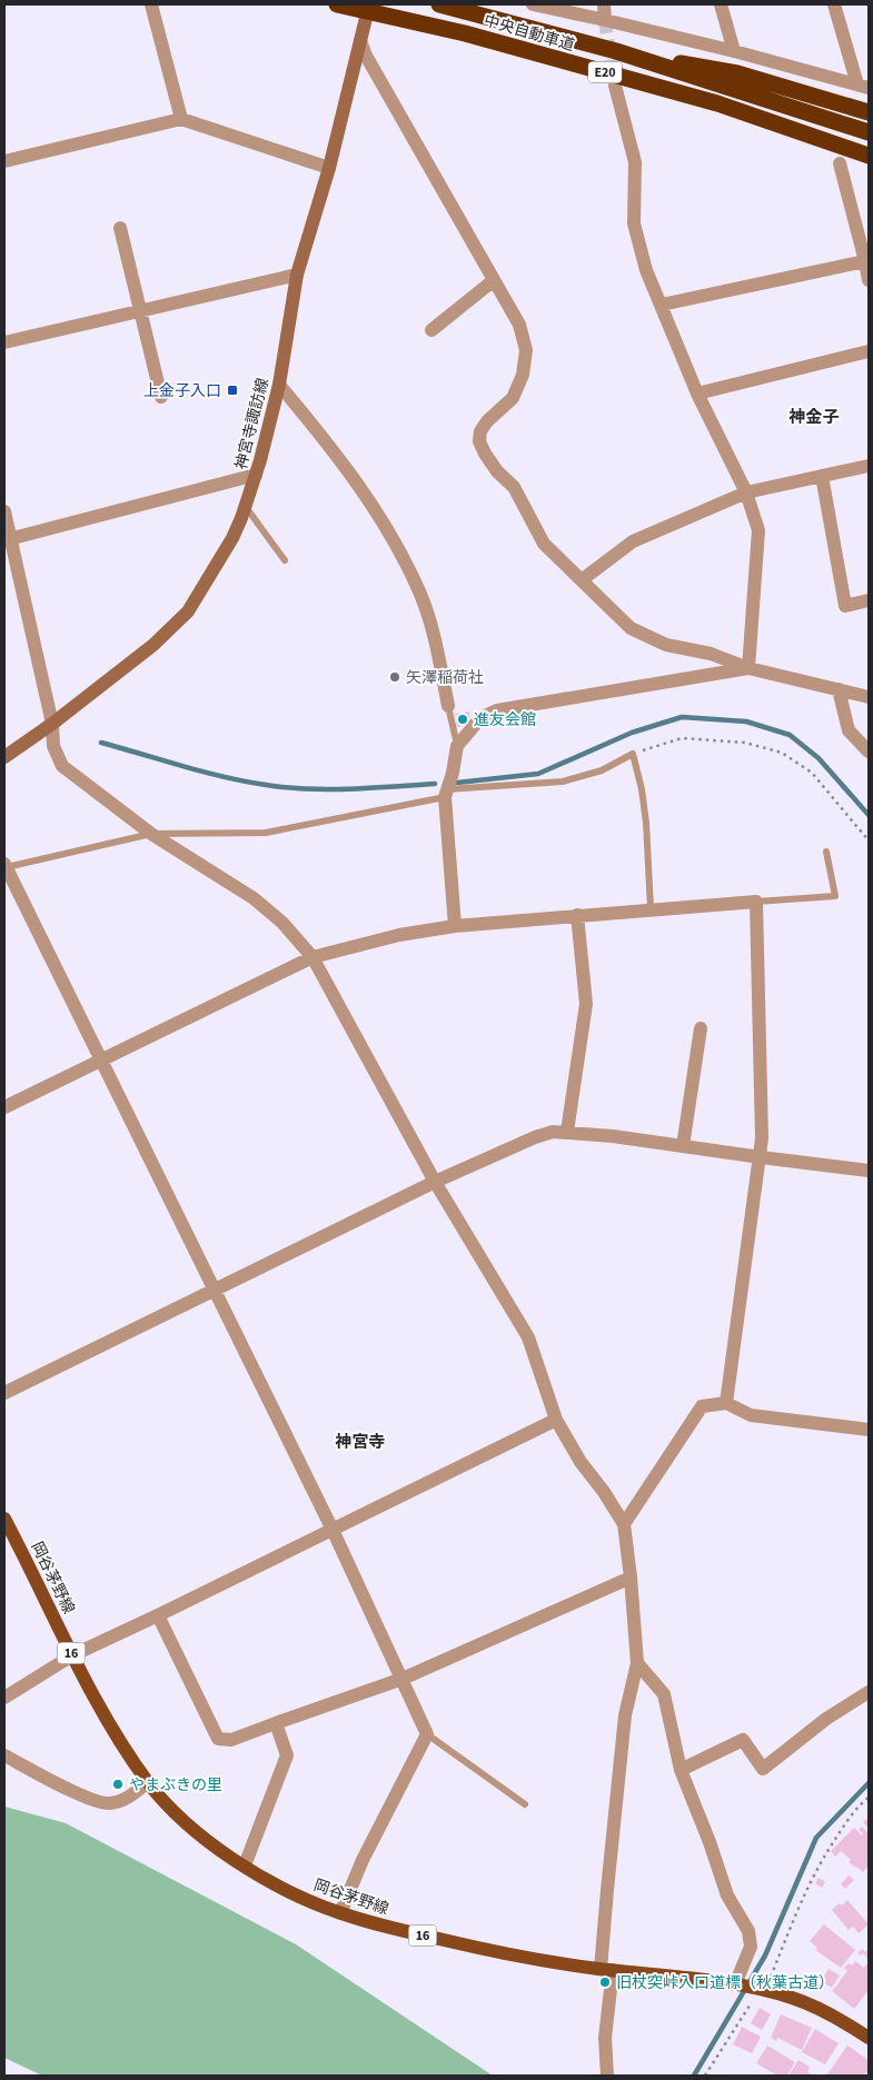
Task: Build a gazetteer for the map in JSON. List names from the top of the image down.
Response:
{
  "streets": {
    "highway": ["中央自動車道", "E20"],
    "main road": ["神宮寺諏訪線", "岡谷茅野線", "16"]
  },
  "districts": ["神金子", "神宮寺"],
  "places": {
    "transit": ["上金子入口"],
    "other": [
      "矢澤稲荷社",
      "進友会館",
      "やまぶきの里",
      "旧杖突峠入口道標（秋葉古道）"
    ]
  }
}
